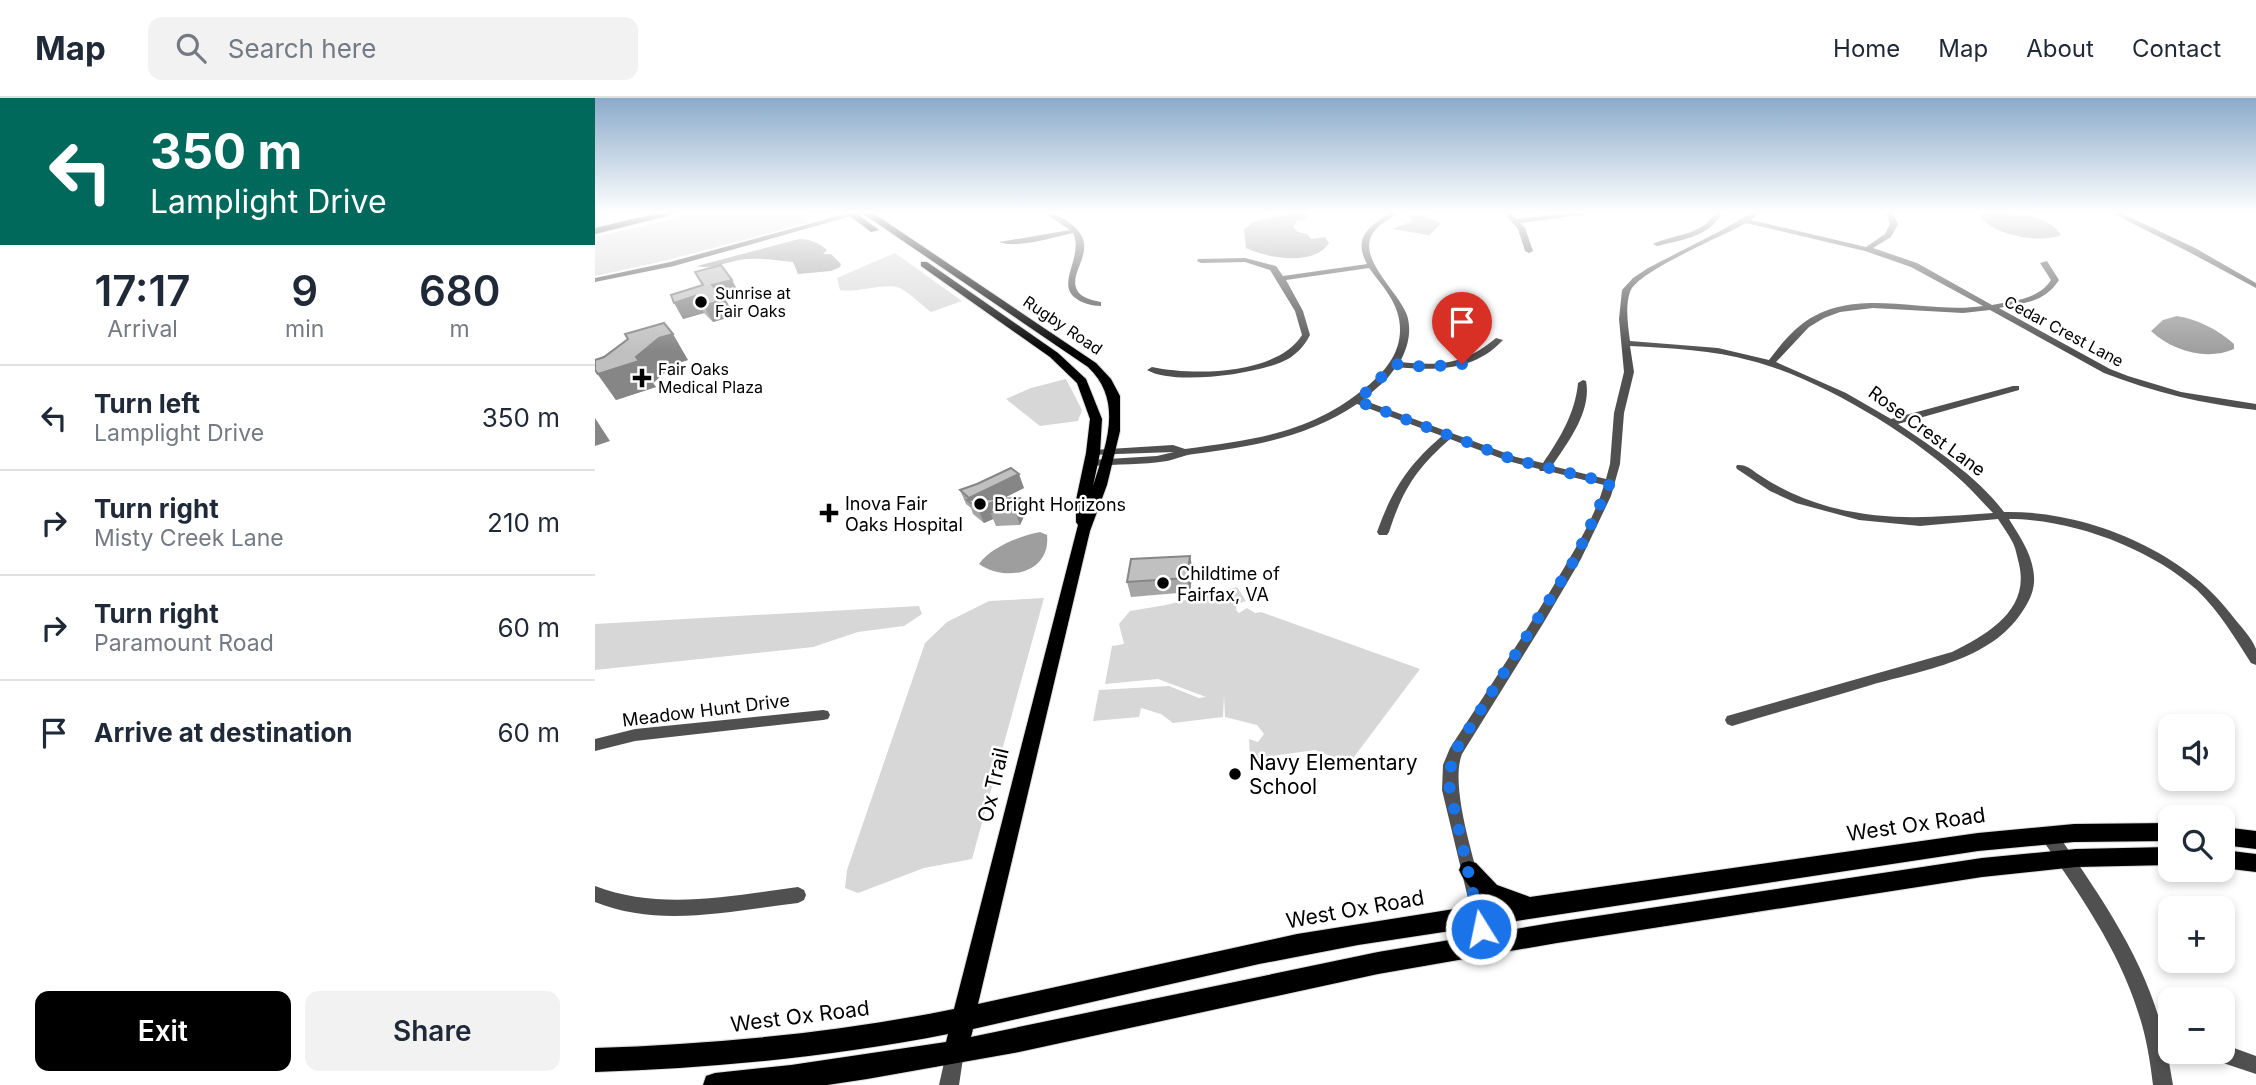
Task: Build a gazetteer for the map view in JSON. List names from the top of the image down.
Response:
{
  "streets": {
    "main road": ["Rugby Road", "Ox Trail", "West Ox Road"],
    "street": ["Cedar Crest Lane", "Rose Crest Lane", "Meadow Hunt Drive"]
  },
  "crossings": [
    ["Rugby Road", "Ox Trail"],
    ["Ox Trail", "West Ox Road"]
  ],
  "places": {
    "other": [
      "Sunrise at Fair Oaks",
      "Bright Horizons",
      "Childtime of Fairfax, VA",
      "Navy Elementary School"
    ],
    "health": ["Fair Oaks Medical Plaza", "Inova Fair Oaks Hospital"]
  },
  "page": {
    "header": "Map",
    "search": "Search here",
    "nav": [
      "Home",
      "Map",
      "About",
      "Contact"
    ],
    "turn": ["350 m", "Lamplight Drive"],
    "eta": [
      "17:17",
      "Arrival",
      "9",
      "min",
      "680",
      "m"
    ],
    "list": [
      {
        "name": "Turn left",
        "note": "Lamplight Drive",
        "value": "350 m"
      },
      {
        "name": "Turn right",
        "note": "Misty Creek Lane",
        "value": "210 m"
      },
      {
        "name": "Turn right",
        "note": "Paramount Road",
        "value": "60 m"
      },
      {
        "name": "Arrive at destination",
        "value": "60 m"
      }
    ],
    "map_buttons": ["+", "−"],
    "buttons": ["Exit", "Share"]
  }
}
